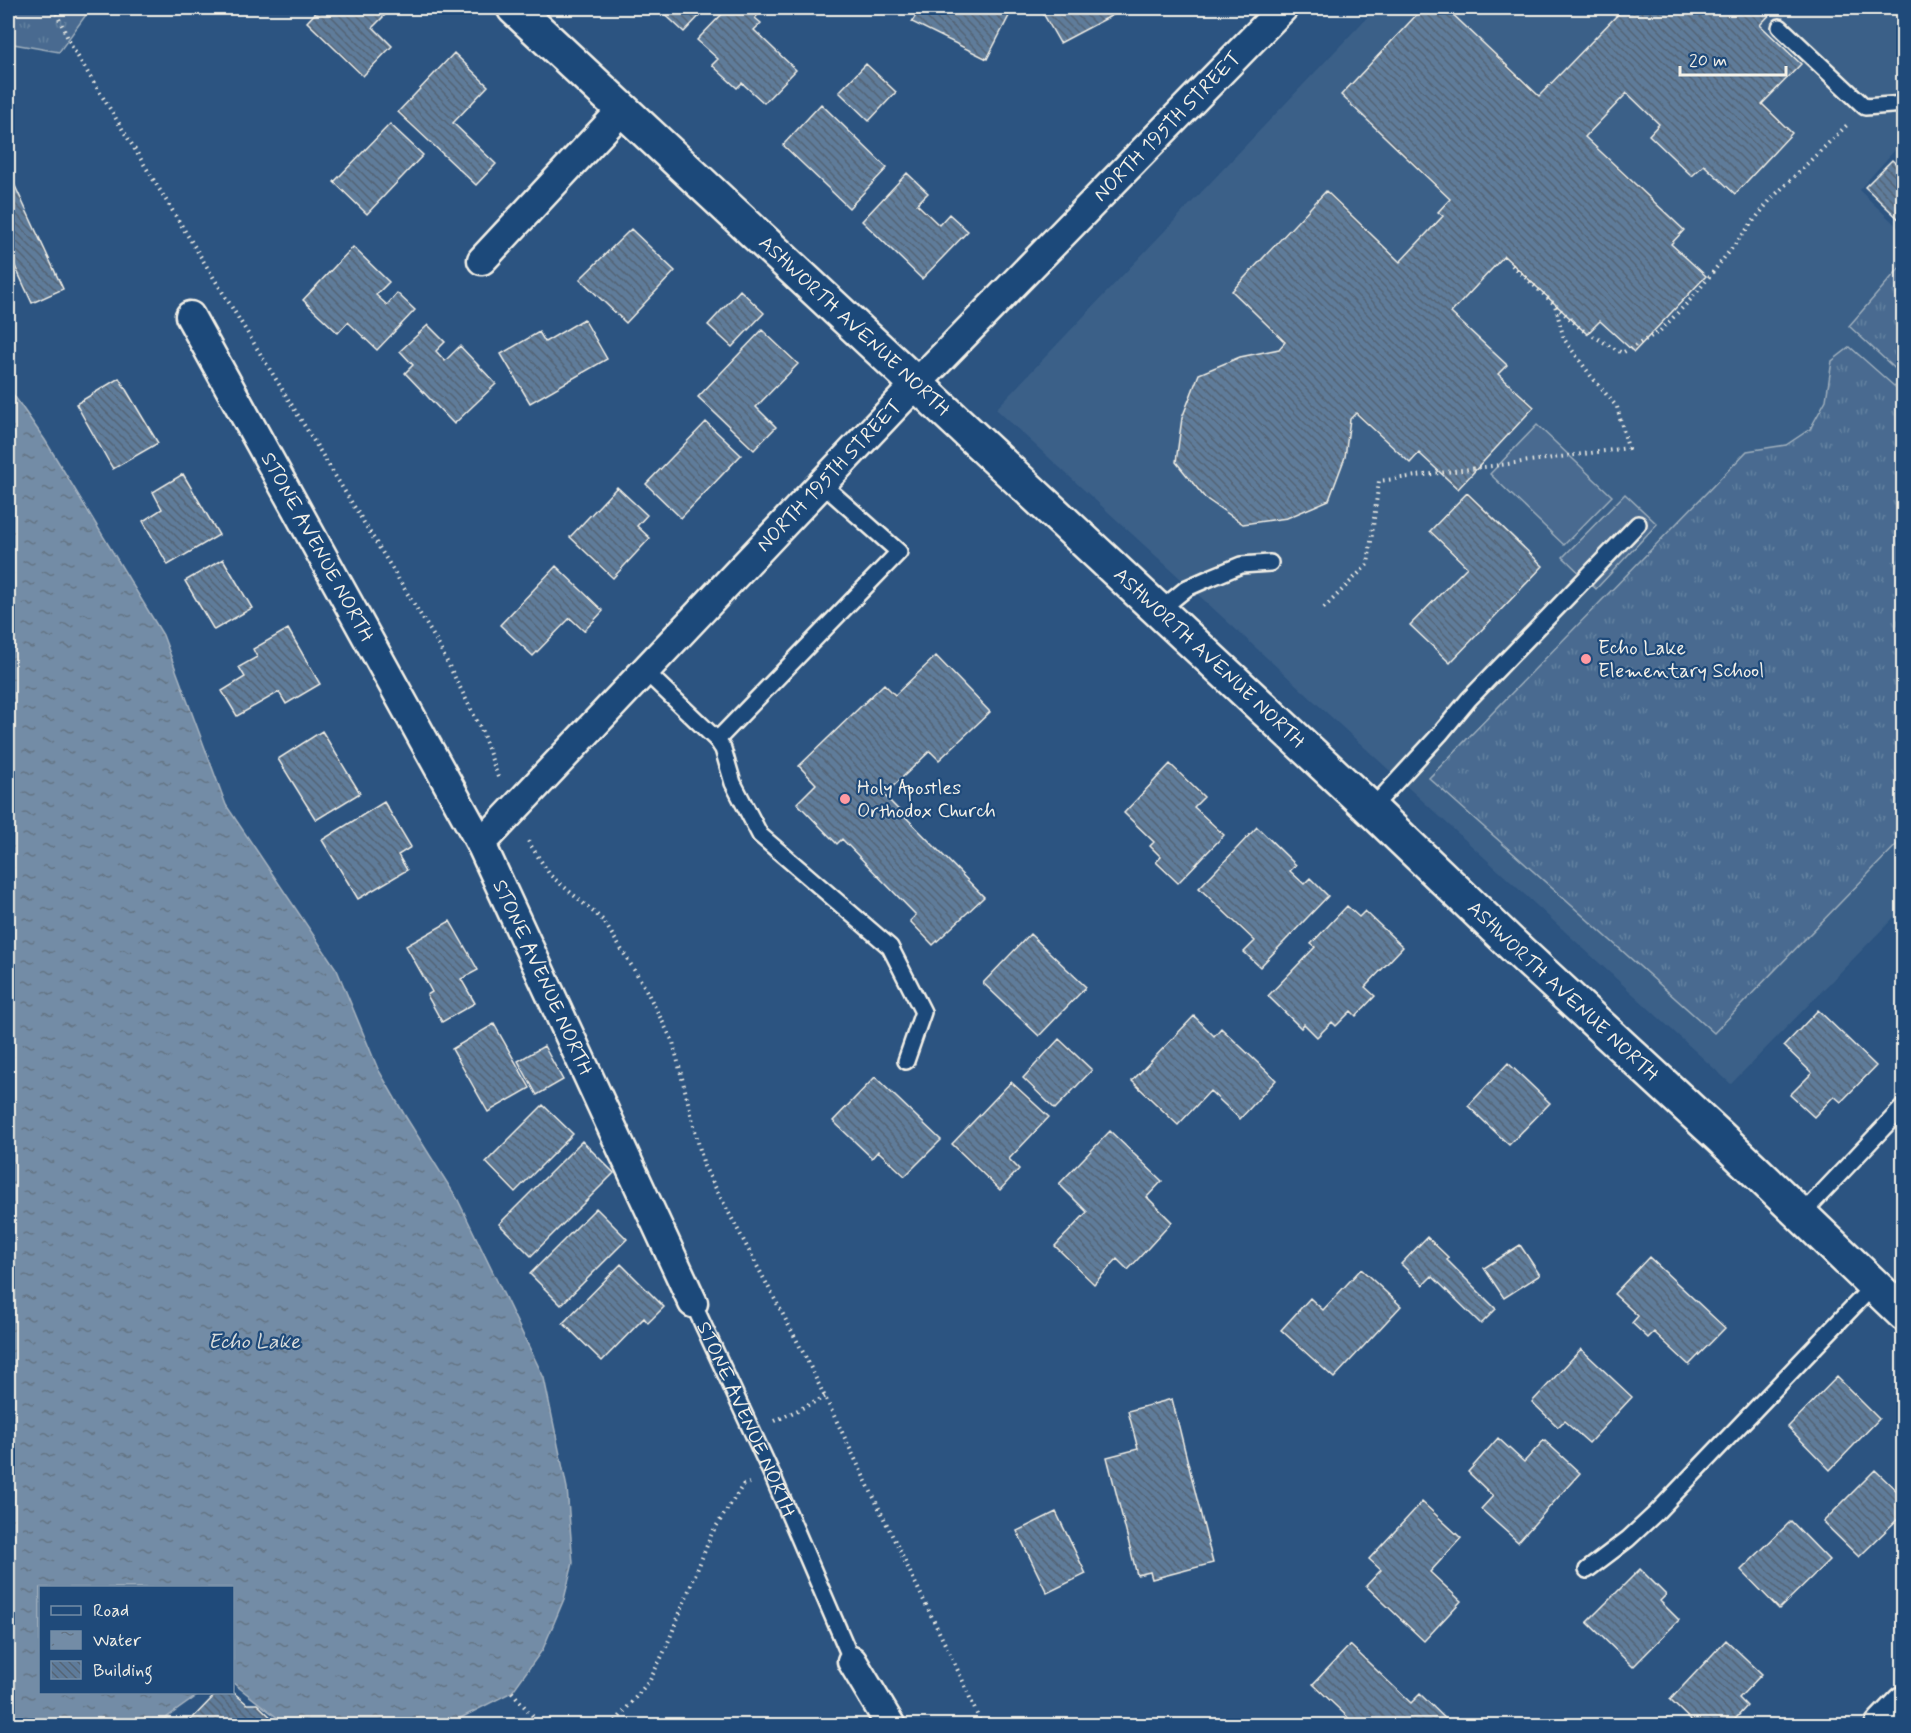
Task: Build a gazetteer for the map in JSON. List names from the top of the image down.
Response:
{
  "streets": {
    "street": ["NORTH 195TH STREET", "ASHWORTH AVENUE NORTH", "STONE AVENUE NORTH"]
  },
  "crossings": [
    ["NORTH 195TH STREET", "ASHWORTH AVENUE NORTH"],
    ["NORTH 195TH STREET", "STONE AVENUE NORTH"]
  ],
  "water": ["Echo Lake"],
  "places": ["Echo Lake Elementary School", "Holy Apostles Orthodox Church"],
  "legend": ["Road", "Water", "Building"],
  "scale_bar": "20 m"
}
